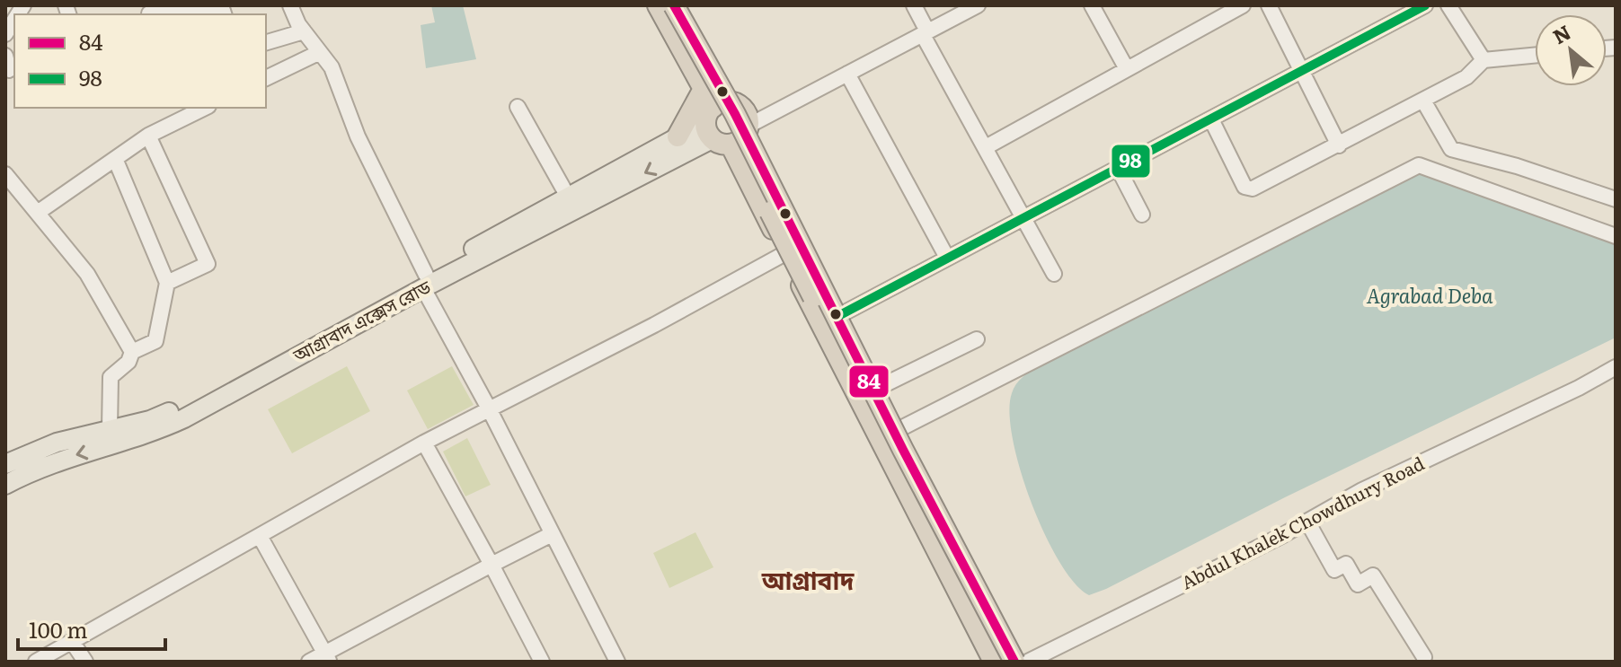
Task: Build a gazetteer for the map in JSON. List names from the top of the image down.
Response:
{
  "streets": {
    "main road": ["আগ্রাবাদ এক্সেস রোড"],
    "street": ["Abdul Khalek Chowdhury Road"]
  },
  "districts": ["আগ্রাবাদ"],
  "water": ["Agrabad Deba"],
  "lines": ["transit line 84", "transit line 98"],
  "legend": ["84", "98"],
  "scale_bar": "100 m",
  "north": "top left"
}
